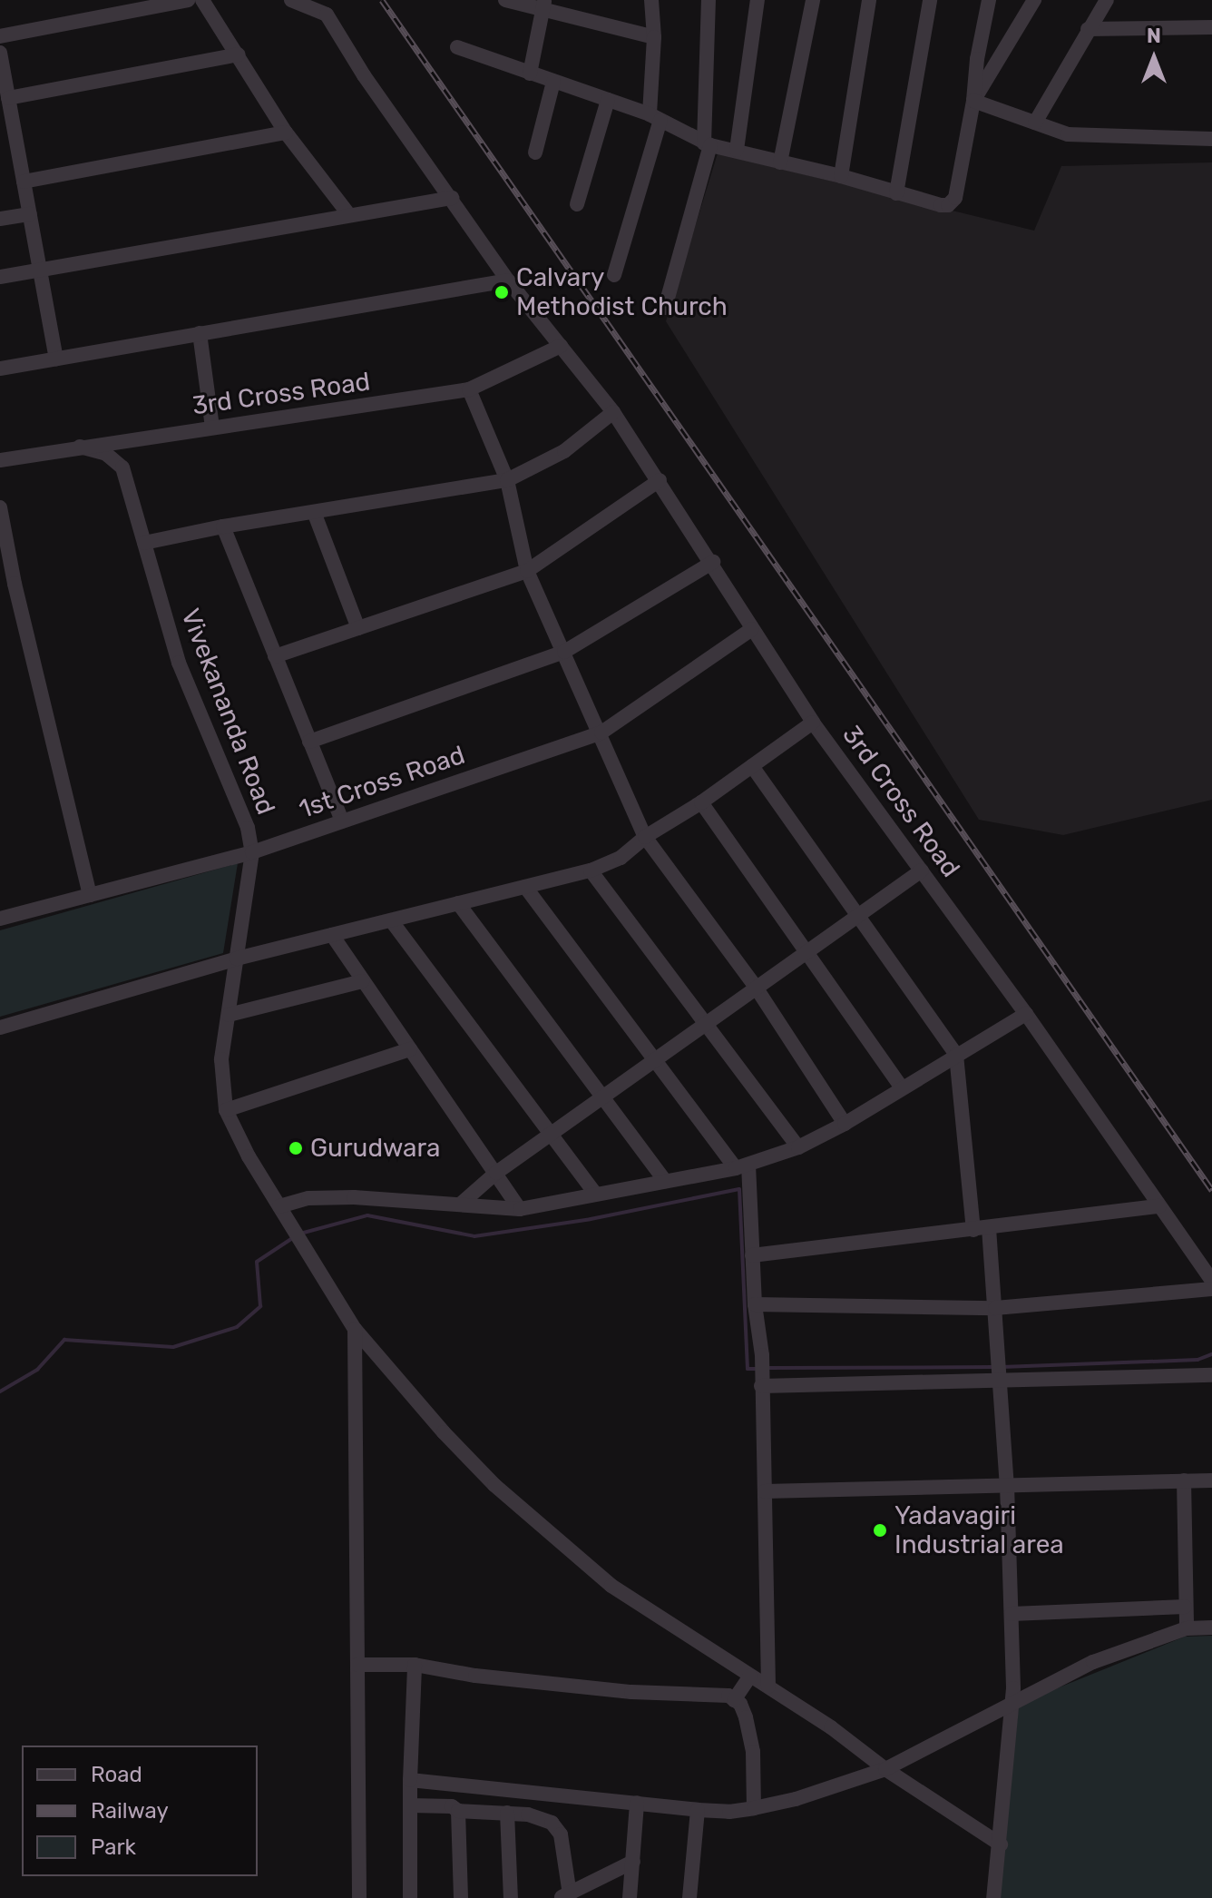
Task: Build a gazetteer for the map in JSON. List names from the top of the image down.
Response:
{
  "streets": {
    "street": ["3rd Cross Road", "Vivekananda Road", "1st Cross Road"]
  },
  "crossings": [
    ["3rd Cross Road", "Vivekananda Road"],
    ["3rd Cross Road", "1st Cross Road"],
    ["Vivekananda Road", "1st Cross Road"]
  ],
  "places": ["Calvary Methodist Church", "Gurudwara", "Yadavagiri Industrial area"],
  "legend": ["Road", "Railway", "Park"],
  "north": "top"
}
